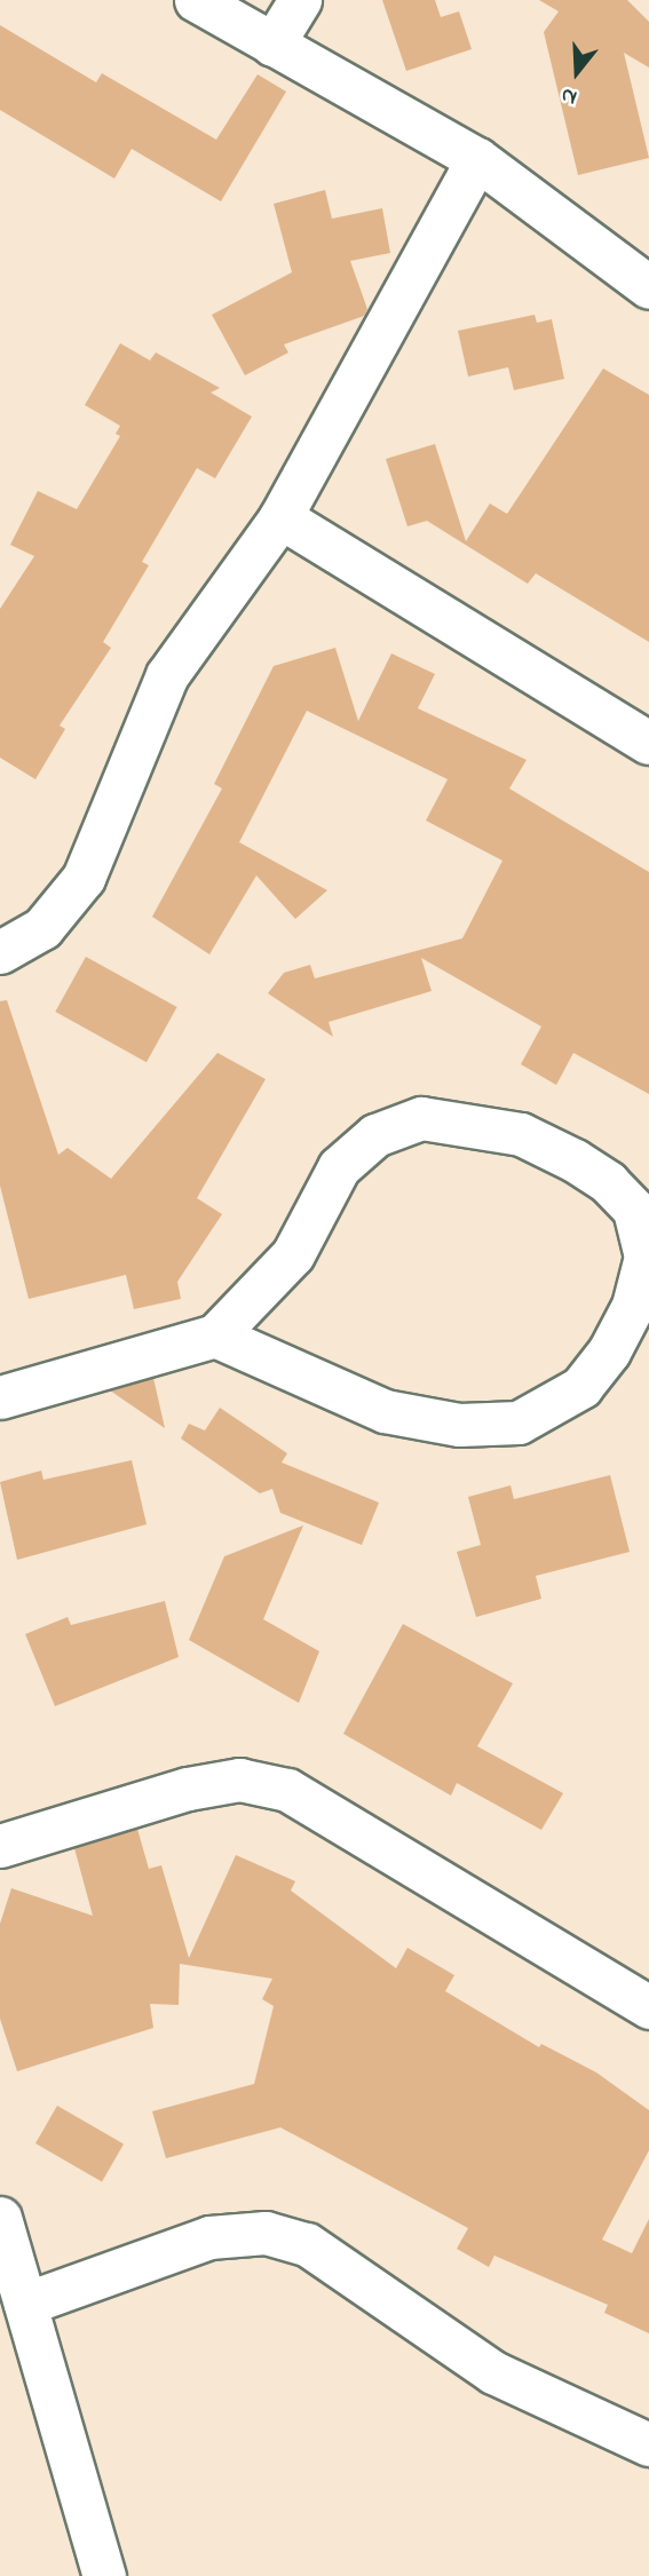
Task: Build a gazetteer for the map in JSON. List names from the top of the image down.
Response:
{
  "north": "bottom"
}
